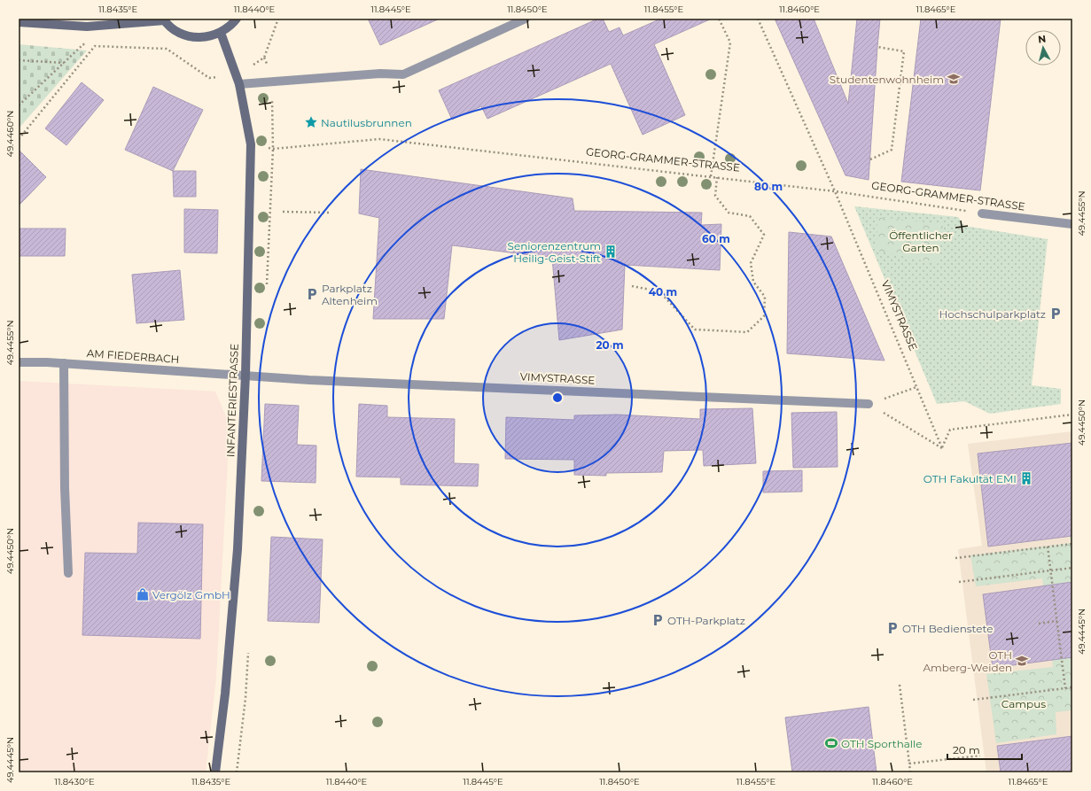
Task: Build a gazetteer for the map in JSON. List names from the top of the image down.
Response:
{
  "streets": {
    "street": [
      "GEORG-GRAMMER-STRASSE",
      "VIMYSTRASSE",
      "AM FIEDERBACH",
      "INFANTERIESTRASSE"
    ]
  },
  "crossings": [
    ["GEORG-GRAMMER-STRASSE", "VIMYSTRASSE"],
    ["GEORG-GRAMMER-STRASSE", "INFANTERIESTRASSE"],
    ["VIMYSTRASSE", "AM FIEDERBACH"],
    ["VIMYSTRASSE", "INFANTERIESTRASSE"],
    ["AM FIEDERBACH", "INFANTERIESTRASSE"]
  ],
  "parks": ["Öffentlicher Garten", "Campus"],
  "places": {
    "school or university": ["Studentenwohnheim", "OTH Amberg-Weiden"],
    "place": ["Nautilusbrunnen"],
    "building": ["Seniorenzentrum Heilig-Geist-Stift", "OTH Fakultät EMI"],
    "parking": [
      "Parkplatz Altenheim",
      "Hochschulparkplatz",
      "OTH-Parkplatz",
      "OTH Bedienstete"
    ],
    "shop": ["Vergölz GmbH"],
    "sports": ["OTH Sporthalle"]
  },
  "scale_bar": "20 m",
  "north": "top",
  "coordinates": [
    "11.8435°E",
    "11.8440°E",
    "11.8445°E",
    "11.8450°E",
    "11.8455°E",
    "11.8460°E",
    "11.8465°E",
    "49.4460°N",
    "49.4455°N",
    "49.4450°N",
    "49.4445°N",
    "11.8430°E"
  ],
  "rings": [
    "80 m",
    "60 m",
    "40 m",
    "20 m"
  ]
}
